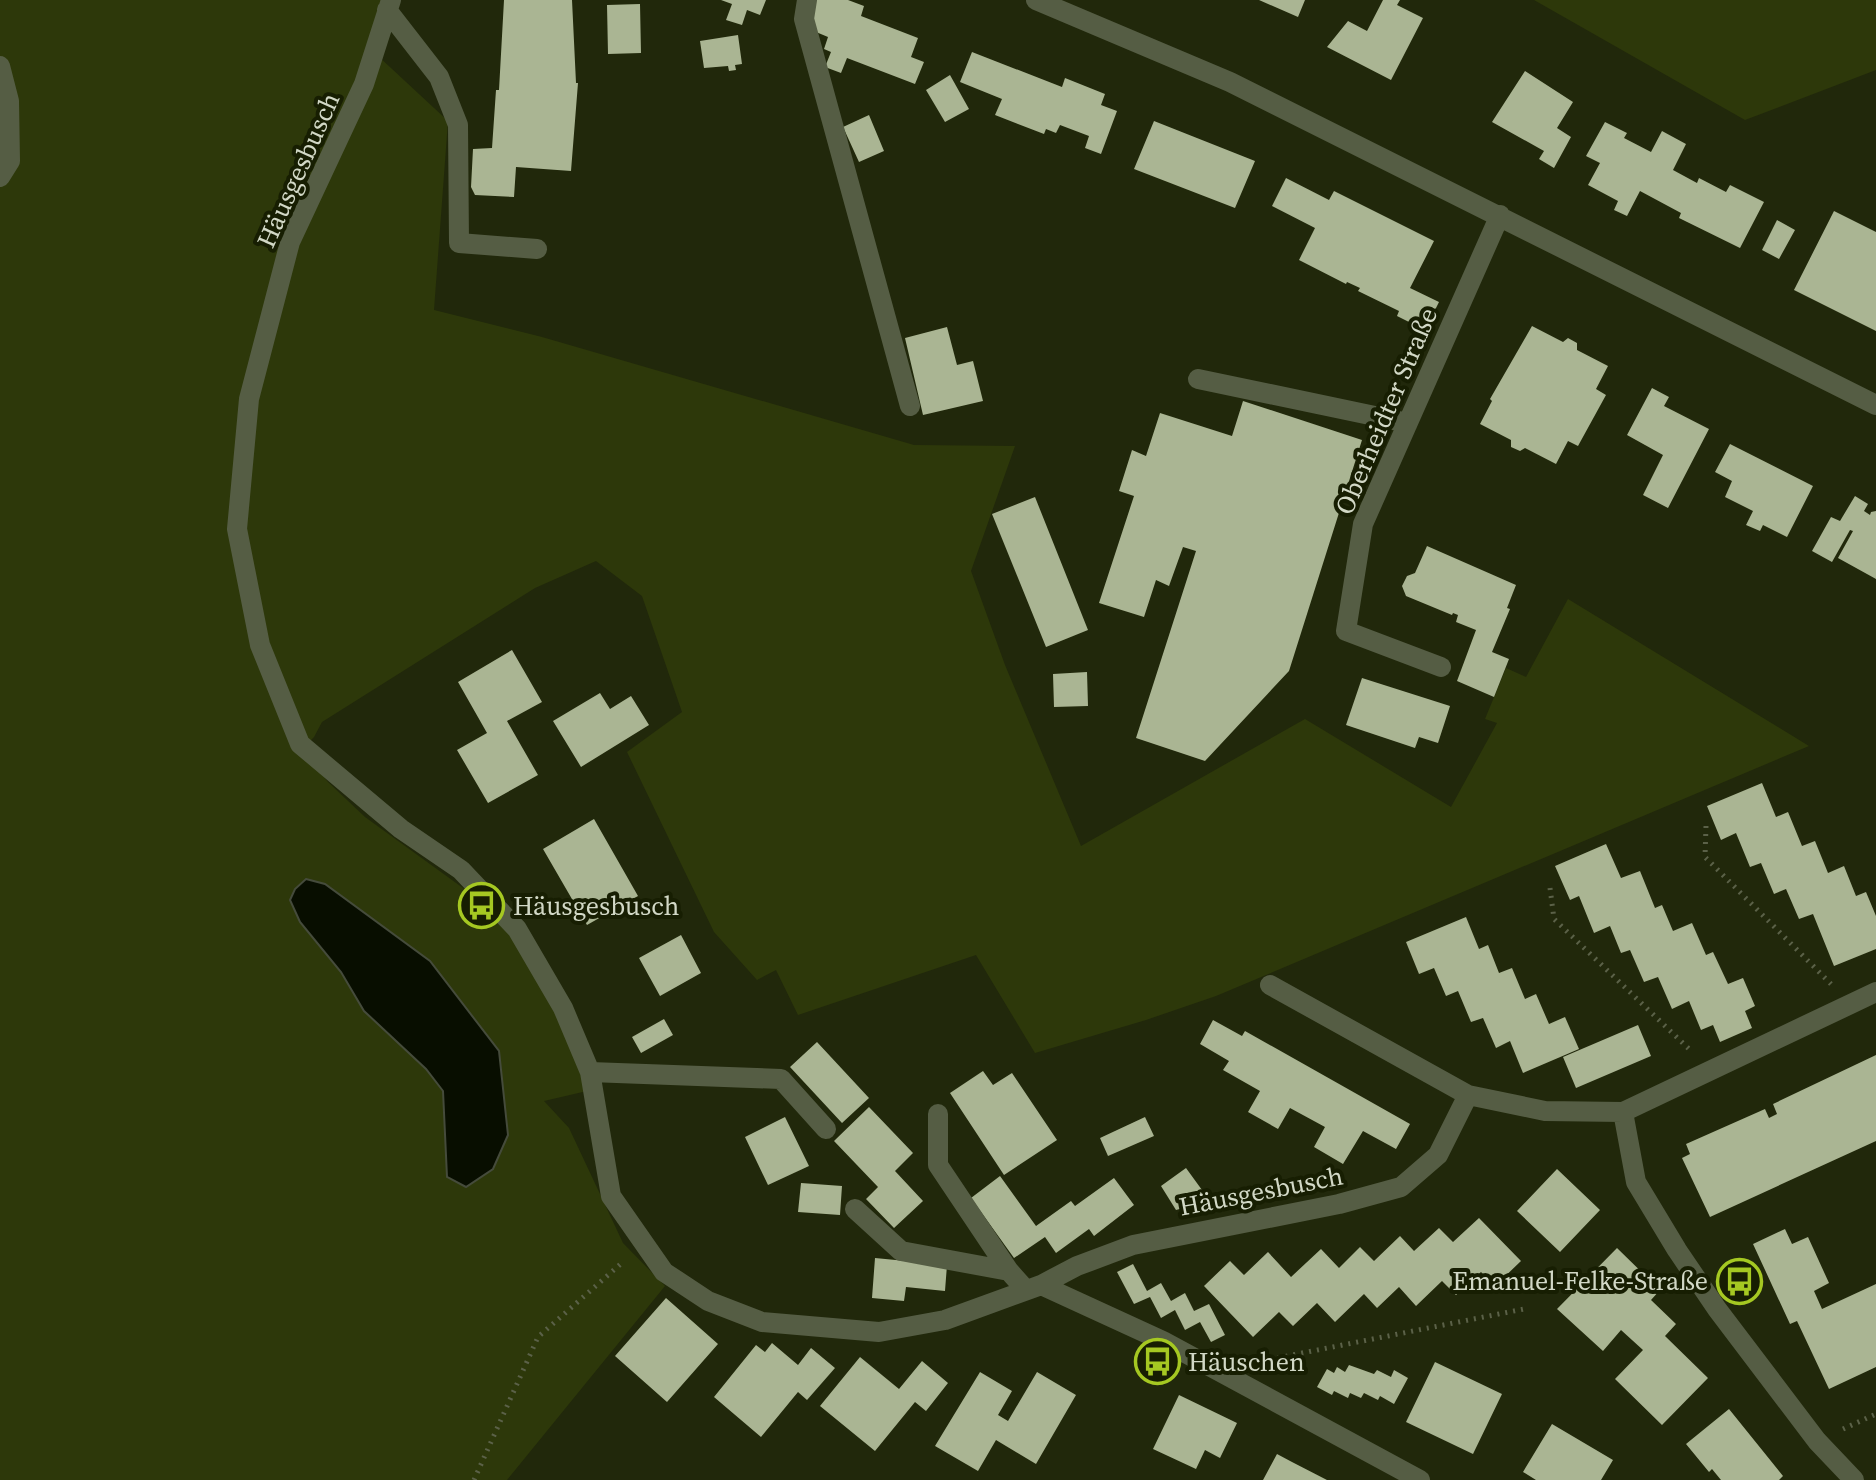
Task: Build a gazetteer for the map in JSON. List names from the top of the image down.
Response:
{
  "streets": {
    "street": ["Häusgesbusch", "Oberheidter Straße"]
  },
  "places": {
    "bus stop": ["Häusgesbusch", "Emanuel-Felke-Straße", "Häuschen"]
  }
}
